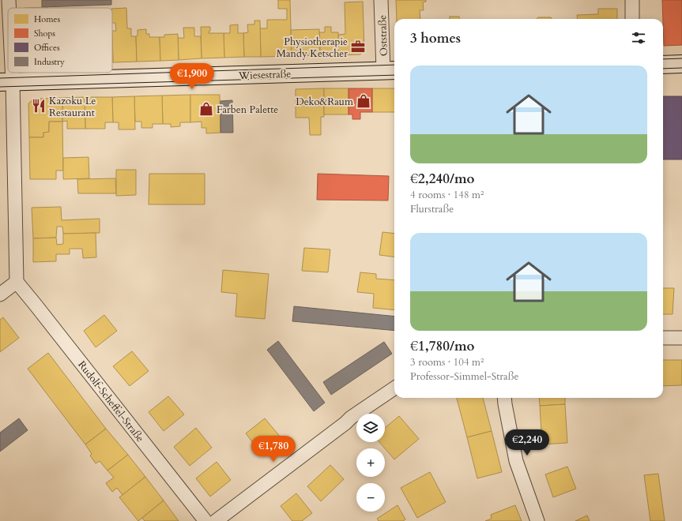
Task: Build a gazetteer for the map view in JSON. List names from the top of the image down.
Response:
{
  "streets": {
    "street": ["Oststraße", "Wiesestraße", "Rudolf-Scheffel-Straße"]
  },
  "crossings": [
    ["Oststraße", "Wiesestraße"]
  ],
  "places": {
    "office": ["Physiotherapie Mandy Ketscher"],
    "shop": ["Deko&Raum", "Farben Palette"],
    "restaurant": ["Kazoku Le Restaurant"]
  },
  "legend": [
    "Homes",
    "Shops",
    "Offices",
    "Industry"
  ],
  "page": {
    "heading": "3 homes",
    "list": [
      {
        "name": "€2,240/mo",
        "note": "4 rooms · 148 m² · Flurstraße"
      },
      {
        "name": "€1,780/mo",
        "note": "3 rooms · 104 m² · Professor-Simmel-Straße"
      }
    ],
    "price": ["€1,900", "€2,240", "€1,780"],
    "map_buttons": ["+", "−"]
  }
}
